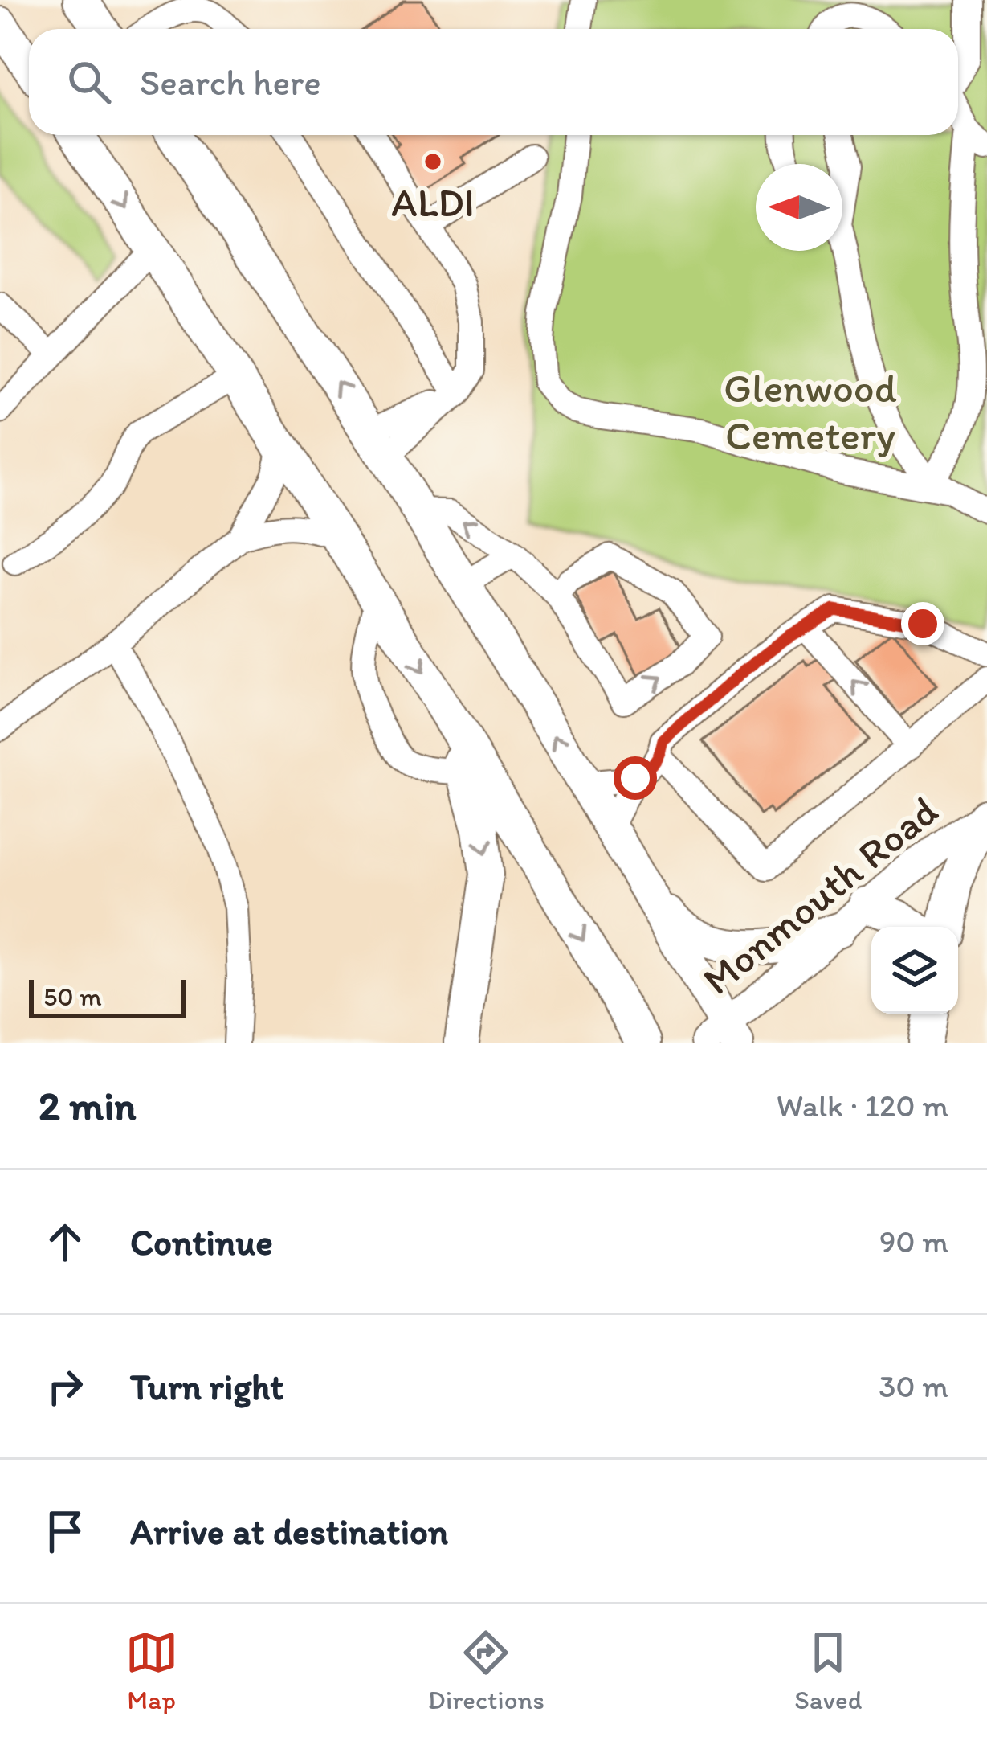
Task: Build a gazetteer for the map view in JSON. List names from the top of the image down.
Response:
{
  "streets": {
    "main road": ["Monmouth Road"]
  },
  "parks": ["Glenwood Cemetery"],
  "places": ["ALDI"],
  "scale_bar": "50 m",
  "north": "left",
  "page": {
    "search": "Search here",
    "scale": "50 m",
    "heading": ["2 min", "Walk · 120 m"],
    "list": [
      ["Continue", "90 m"],
      ["Turn right", "30 m"],
      "Arrive at destination"
    ],
    "nav": ["Map", "Directions", "Saved"]
  }
}
